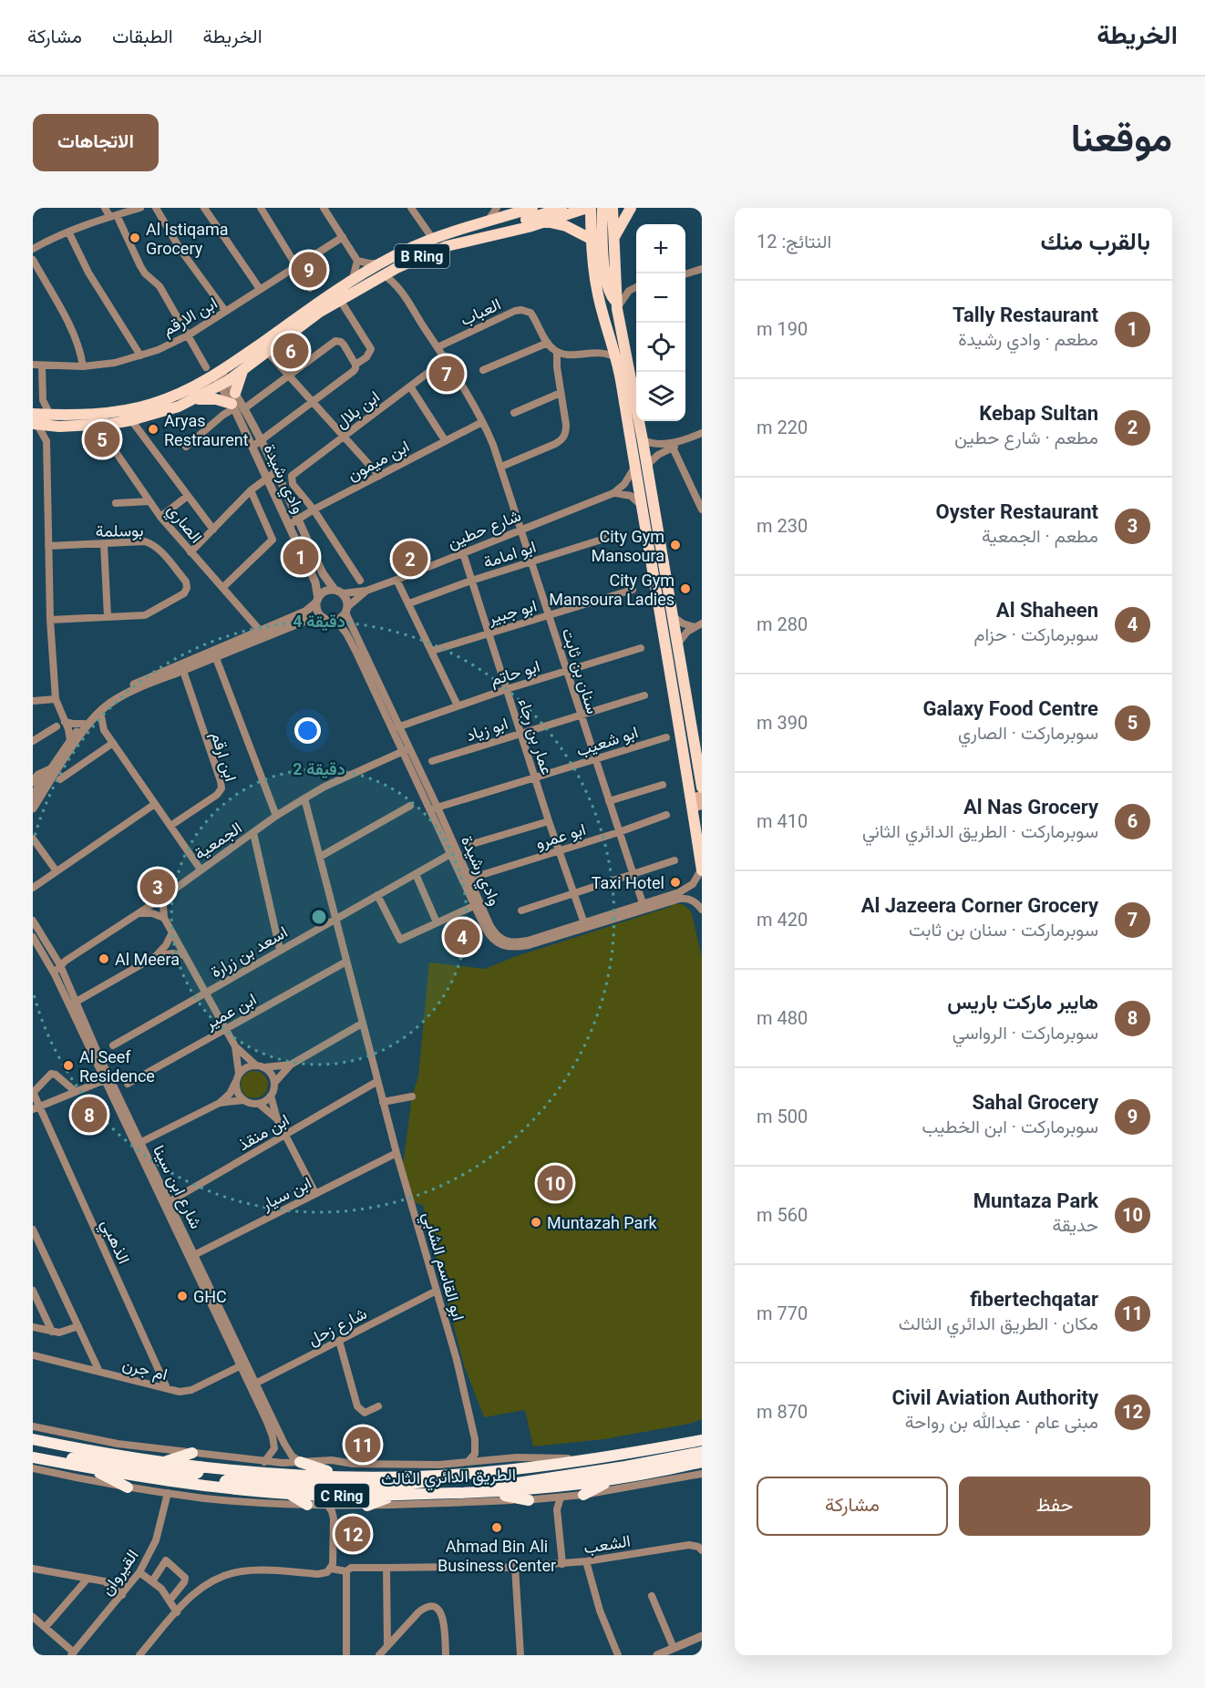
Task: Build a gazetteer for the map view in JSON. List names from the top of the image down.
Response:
{
  "streets": {
    "highway": ["الطريق الدائري الثالث", "C Ring"],
    "main road": ["B Ring"],
    "street": [
      "العباب",
      "ابن الارقم",
      "ابن بلال",
      "ابن ميمون",
      "وادي رشيدة",
      "الصاري",
      "شارع حطين",
      "بوسلمة",
      "ابو امامة",
      "ابو جبير",
      "سنان بن ثابت",
      "ابو حاتم",
      "ابو زياد",
      "عمار بن رجاء",
      "ابو شعيب",
      "ابن ارقم",
      "ابو عمرو",
      "الجمعية",
      "اسعد بن زرارة",
      "ابن عمير",
      "ابن منقذ",
      "شارع ابن سينا",
      "ابن سيار",
      "الذهبي",
      "ابو القاسم الشابي",
      "شارع زحل",
      "ام جرن",
      "الشعب",
      "القيروان"
    ]
  },
  "crossings": [
    ["B Ring", "وادي رشيدة"],
    ["B Ring", "الصاري"],
    ["B Ring", "سنان بن ثابت"],
    ["العباب", "سنان بن ثابت"],
    ["ابن بلال", "وادي رشيدة"],
    ["ابن بلال", "سنان بن ثابت"],
    ["ابن ميمون", "وادي رشيدة"],
    ["ابن ميمون", "سنان بن ثابت"],
    ["وادي رشيدة", "شارع حطين"],
    ["وادي رشيدة", "سنان بن ثابت"],
    ["وادي رشيدة", "ابو حاتم"],
    ["وادي رشيدة", "عمار بن رجاء"],
    ["وادي رشيدة", "ابو شعيب"],
    ["وادي رشيدة", "ابو عمرو"],
    ["وادي رشيدة", "الجمعية"],
    ["وادي رشيدة", "اسعد بن زرارة"],
    ["شارع حطين", "سنان بن ثابت"],
    ["شارع حطين", "عمار بن رجاء"],
    ["ابو امامة", "سنان بن ثابت"],
    ["ابو امامة", "عمار بن رجاء"],
    ["ابو جبير", "سنان بن ثابت"],
    ["ابو جبير", "عمار بن رجاء"],
    ["سنان بن ثابت", "ابو حاتم"],
    ["سنان بن ثابت", "ابو زياد"],
    ["سنان بن ثابت", "ابو شعيب"],
    ["سنان بن ثابت", "ابو عمرو"],
    ["ابو حاتم", "عمار بن رجاء"],
    ["ابو زياد", "عمار بن رجاء"],
    ["عمار بن رجاء", "ابو شعيب"],
    ["عمار بن رجاء", "ابو عمرو"],
    ["الجمعية", "شارع ابن سينا"],
    ["الجمعية", "ابو القاسم الشابي"],
    ["اسعد بن زرارة", "ابو القاسم الشابي"],
    ["ابن عمير", "ابو القاسم الشابي"],
    ["ابن منقذ", "شارع ابن سينا"],
    ["ابن منقذ", "ابو القاسم الشابي"],
    ["شارع ابن سينا", "ابن سيار"],
    ["شارع ابن سينا", "شارع زحل"],
    ["شارع ابن سينا", "ام جرن"],
    ["شارع ابن سينا", "الطريق الدائري الثالث"],
    ["ابن سيار", "ابو القاسم الشابي"],
    ["الذهبي", "ام جرن"],
    ["ابو القاسم الشابي", "شارع زحل"],
    ["الطريق الدائري الثالث", "القيروان"]
  ],
  "places": [
    "Al Istiqama Grocery",
    "Aryas Restraurent",
    "City Gym Mansoura",
    "City Gym Mansoura Ladies",
    "Taxi Hotel",
    "Al Meera",
    "Al Seef Residence",
    "Muntazah Park",
    "GHC",
    "Ahmad Bin Ali Business Center"
  ],
  "page": {
    "header": "الخريطة",
    "nav": ["الخريطة", "الطبقات", "مشاركة"],
    "title": "موقعنا",
    "buttons": [
      "الاتجاهات",
      ["حفظ", "مشاركة"]
    ],
    "heading": ["بالقرب منك", "النتائج: 12"],
    "map_buttons": ["+", "−"],
    "pins": [
      "9",
      "6",
      "7",
      "5",
      "1",
      "2",
      "3",
      "4",
      "8",
      "10",
      "11",
      "12"
    ],
    "list": [
      {
        "mark": "1",
        "name": "Tally Restaurant",
        "note": "مطعم · وادي رشيدة",
        "value": "190 m"
      },
      {
        "mark": "2",
        "name": "Kebap Sultan",
        "note": "مطعم · شارع حطين",
        "value": "220 m"
      },
      {
        "mark": "3",
        "name": "Oyster Restaurant",
        "note": "مطعم · الجمعية",
        "value": "230 m"
      },
      {
        "mark": "4",
        "name": "Al Shaheen",
        "note": "سوبرماركت · حزام",
        "value": "280 m"
      },
      {
        "mark": "5",
        "name": "Galaxy Food Centre",
        "note": "سوبرماركت · الصاري",
        "value": "390 m"
      },
      {
        "mark": "6",
        "name": "Al Nas Grocery",
        "note": "سوبرماركت · الطريق الدائري الثاني",
        "value": "410 m"
      },
      {
        "mark": "7",
        "name": "Al Jazeera Corner Grocery",
        "note": "سوبرماركت · سنان بن ثابت",
        "value": "420 m"
      },
      {
        "mark": "8",
        "name": "هايبر ماركت باريس",
        "note": "سوبرماركت · الرواسي",
        "value": "480 m"
      },
      {
        "mark": "9",
        "name": "Sahal Grocery",
        "note": "سوبرماركت · ابن الخطيب",
        "value": "500 m"
      },
      {
        "mark": "10",
        "name": "Muntaza Park",
        "note": "حديقة",
        "value": "560 m"
      },
      {
        "mark": "11",
        "name": "fibertechqatar",
        "note": "مكان · الطريق الدائري الثالث",
        "value": "770 m"
      },
      {
        "mark": "12",
        "name": "Civil Aviation Authority",
        "note": "مبنى عام · عبدالله بن رواحة",
        "value": "870 m"
      }
    ]
  },
  "rings": ["4 دقيقة", "2 دقيقة"]
}
